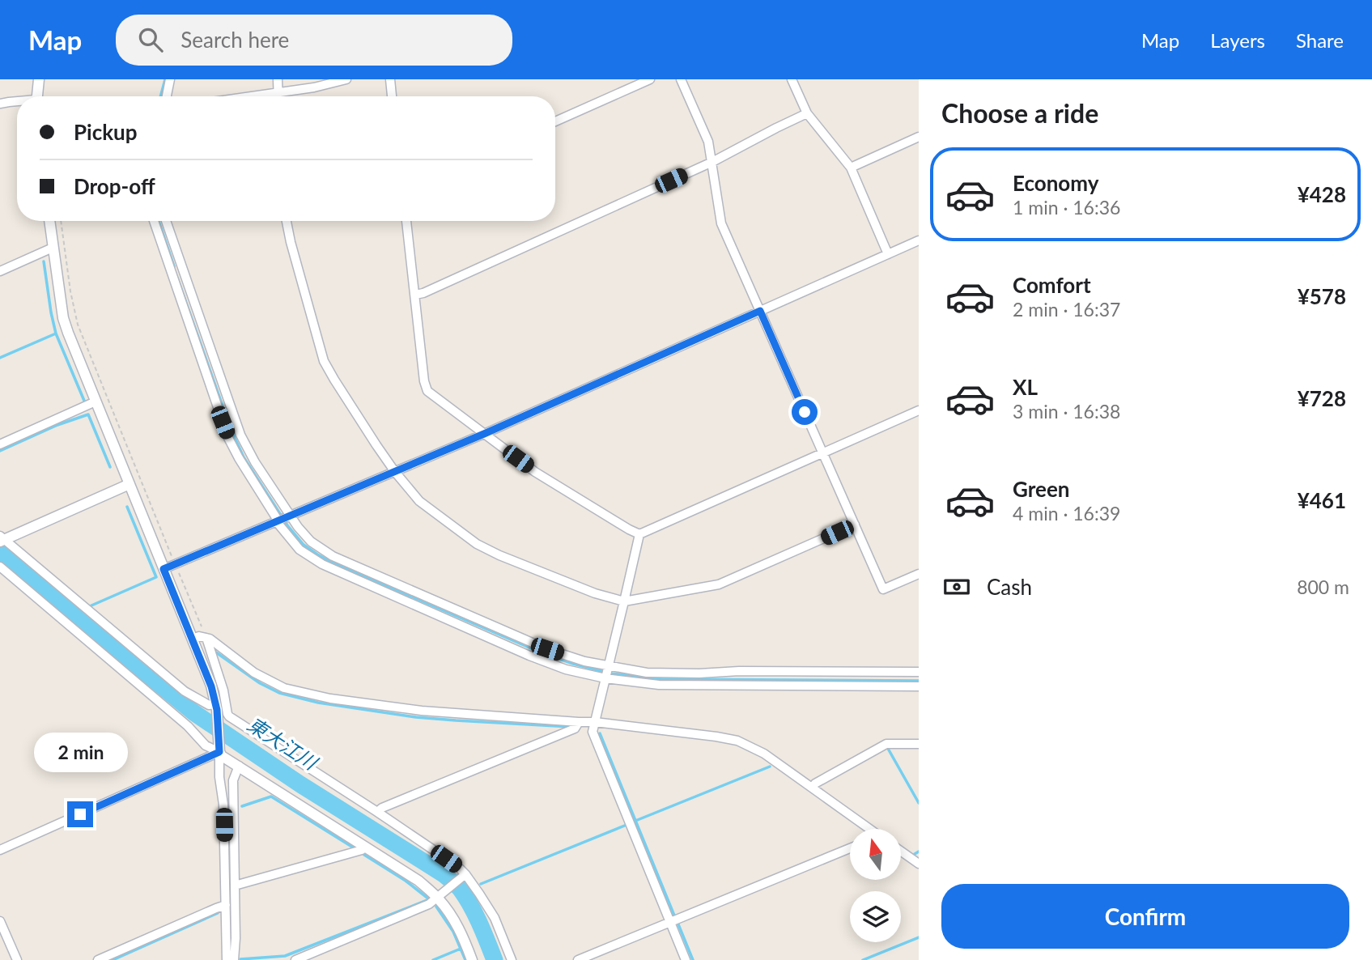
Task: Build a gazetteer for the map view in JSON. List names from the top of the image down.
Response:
{
  "water": ["東大江川"],
  "north": "top",
  "page": {
    "header": "Map",
    "search": "Search here",
    "nav": ["Map", "Layers", "Share"],
    "heading": "Choose a ride",
    "banner": ["Pickup", "Drop-off"],
    "list": [
      {
        "name": "Economy",
        "note": "1 min · 16:36",
        "value": "¥428"
      },
      {
        "name": "Comfort",
        "note": "2 min · 16:37",
        "value": "¥578"
      },
      {
        "name": "XL",
        "note": "3 min · 16:38",
        "value": "¥728"
      },
      {
        "name": "Green",
        "note": "4 min · 16:39",
        "value": "¥461"
      }
    ],
    "pay": ["Cash", "800 m"],
    "bubble": "2 min",
    "buttons": "Confirm"
  }
}
